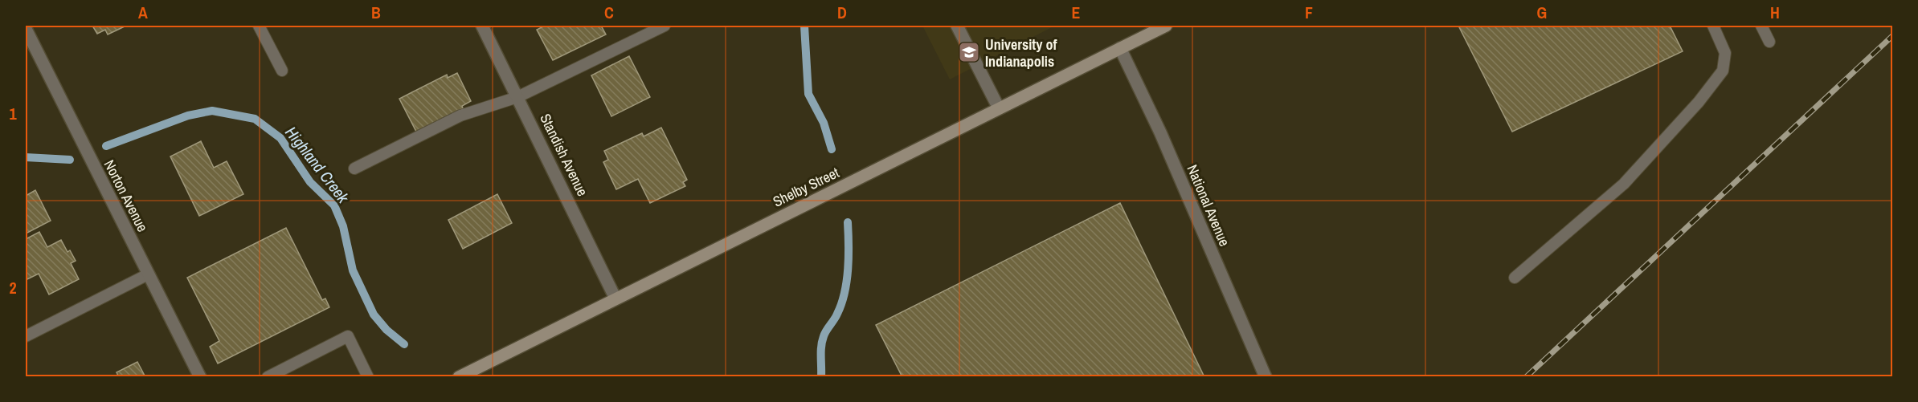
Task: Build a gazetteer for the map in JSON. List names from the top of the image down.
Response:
{
  "streets": {
    "main road": ["Shelby Street"],
    "street": ["Standish Avenue", "Norton Avenue", "National Avenue"]
  },
  "crossings": [
    ["Standish Avenue", "Shelby Street"],
    ["Shelby Street", "National Avenue"]
  ],
  "water": ["Highland Creek"],
  "places": {
    "school or university": ["University of Indianapolis"]
  },
  "grid": {
    "columns": [
      "A",
      "B",
      "C",
      "D",
      "E",
      "F",
      "G",
      "H"
    ],
    "rows": ["1", "2"]
  }
}
